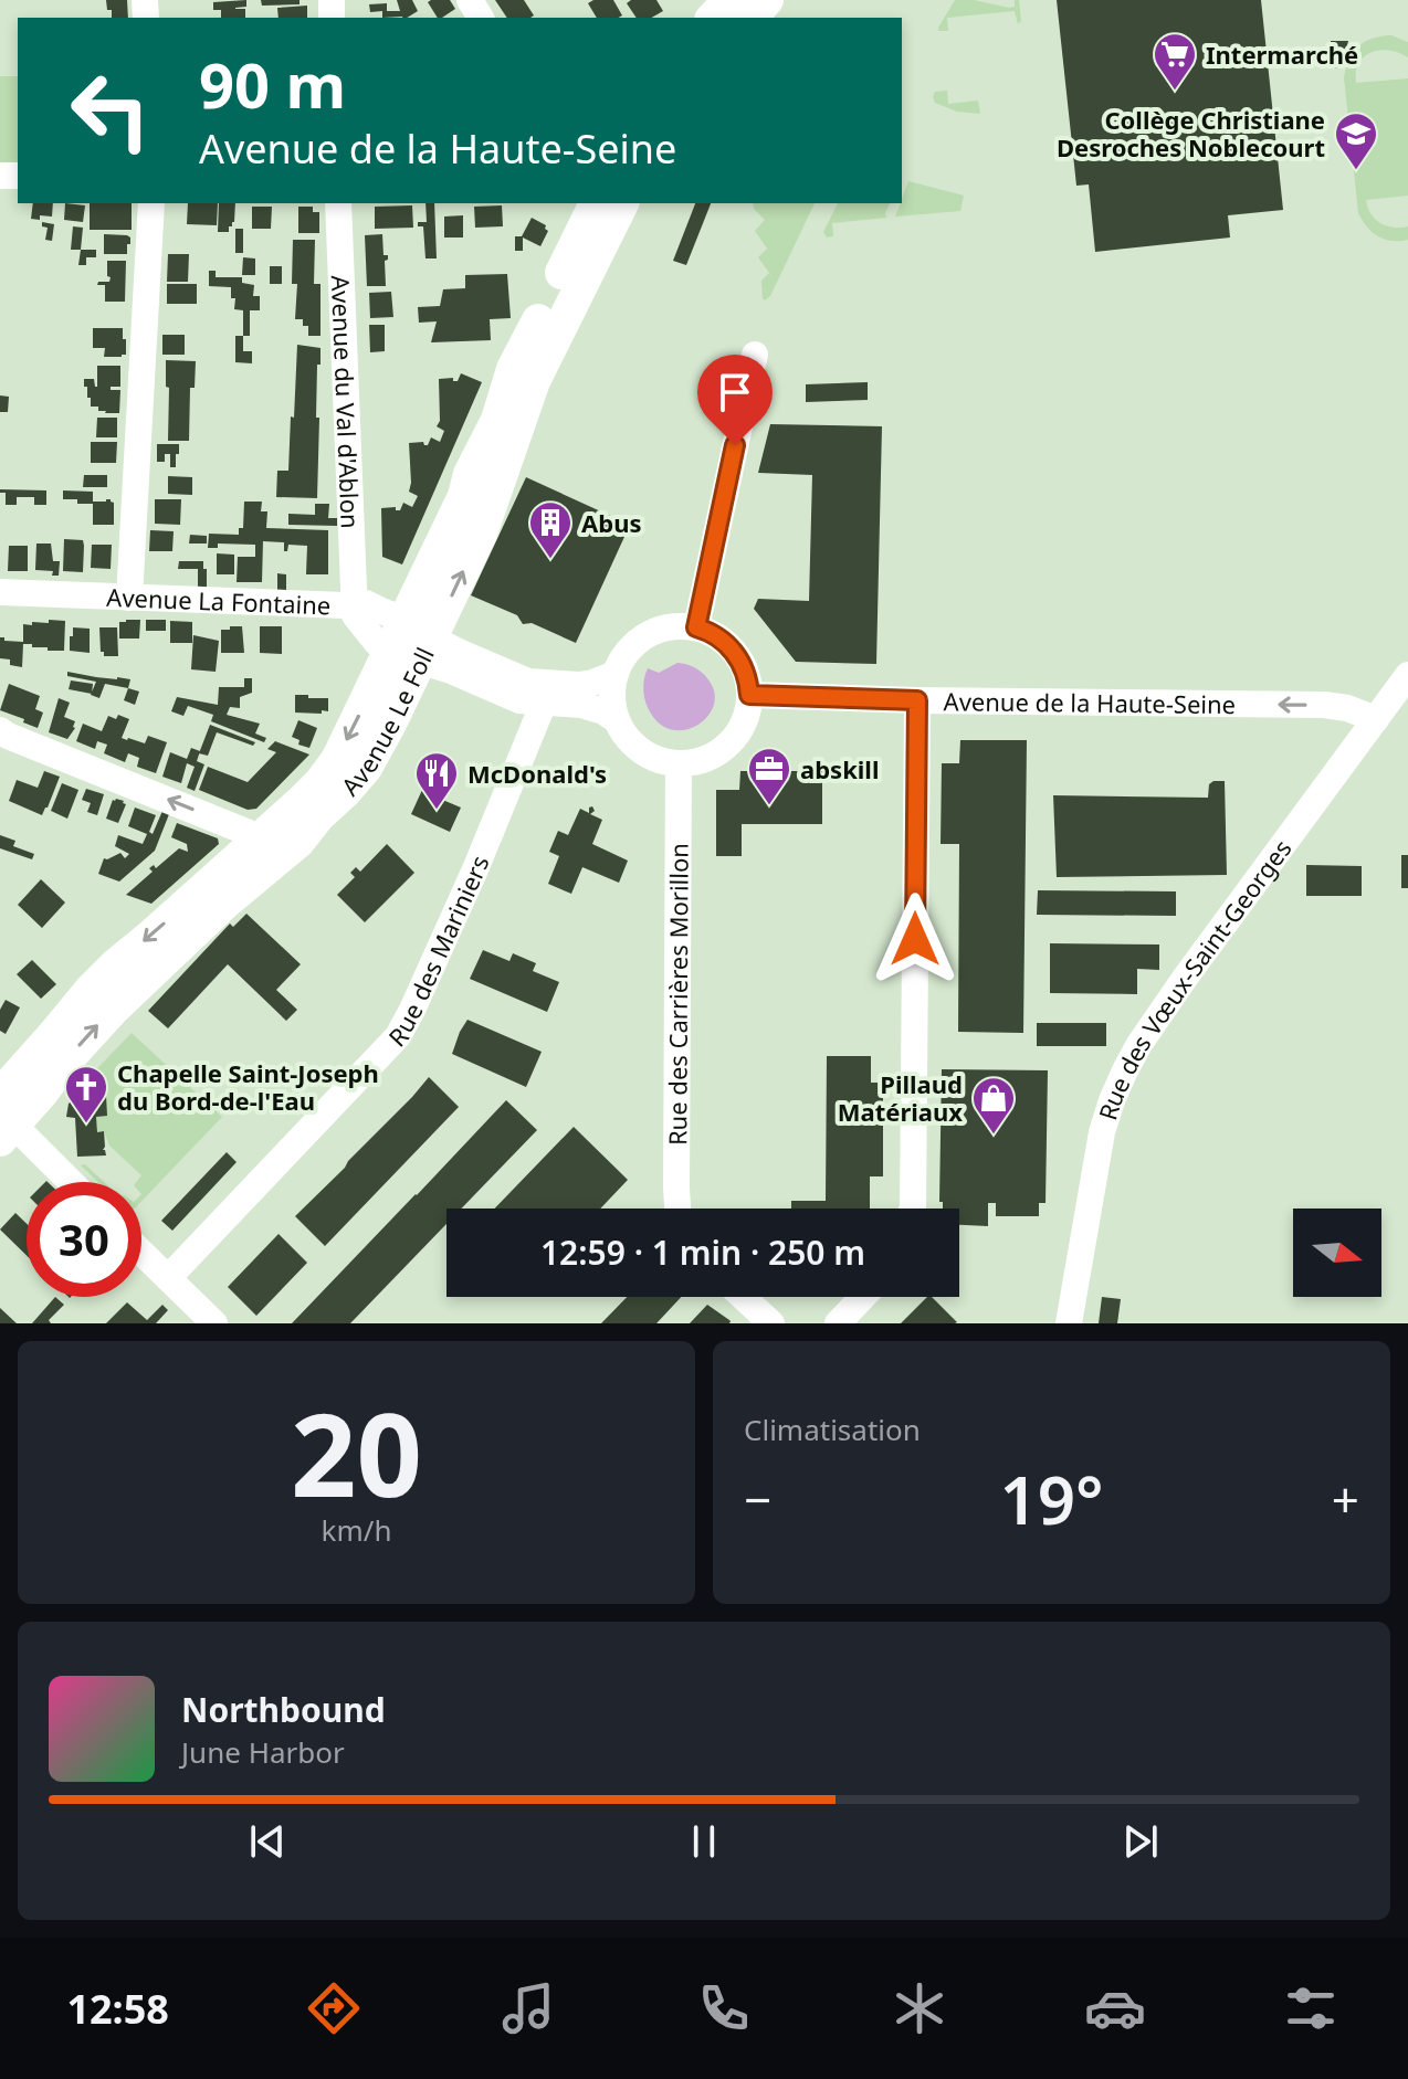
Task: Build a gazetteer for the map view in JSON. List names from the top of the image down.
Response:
{
  "streets": {
    "main road": ["Avenue Le Foll"],
    "street": [
      "Avenue du Val d'Ablon",
      "Avenue La Fontaine",
      "Avenue de la Haute-Seine",
      "Rue des Mariniers",
      "Rue des Vœux-Saint-Georges",
      "Rue des Carrières Morillon"
    ]
  },
  "crossings": [
    ["Avenue du Val d'Ablon", "Avenue La Fontaine"],
    ["Avenue La Fontaine", "Avenue Le Foll"],
    ["Avenue de la Haute-Seine", "Rue des Vœux-Saint-Georges"],
    ["Avenue de la Haute-Seine", "Rue des Carrières Morillon"]
  ],
  "one_way": ["Avenue de la Haute-Seine"],
  "places": {
    "supermarket": ["Intermarché"],
    "school or university": ["Collège Christiane Desroches Noblecourt"],
    "building": ["Abus"],
    "office": ["abskill"],
    "restaurant": ["McDonald's"],
    "church": ["Chapelle Saint-Joseph du Bord-de-l'Eau"],
    "shop": ["Pillaud Matériaux"]
  },
  "north": "right",
  "page": {
    "turn": ["90 m", "Avenue de la Haute-Seine"],
    "limit": "30",
    "trip": "12:59 · 1 min · 250 m",
    "tile": [
      ["20", "km/h"],
      "Climatisation"
    ],
    "heat": ["−", "19°", "+"],
    "song": ["Northbound", "June Harbor"],
    "tabs": "12:58"
  }
}
